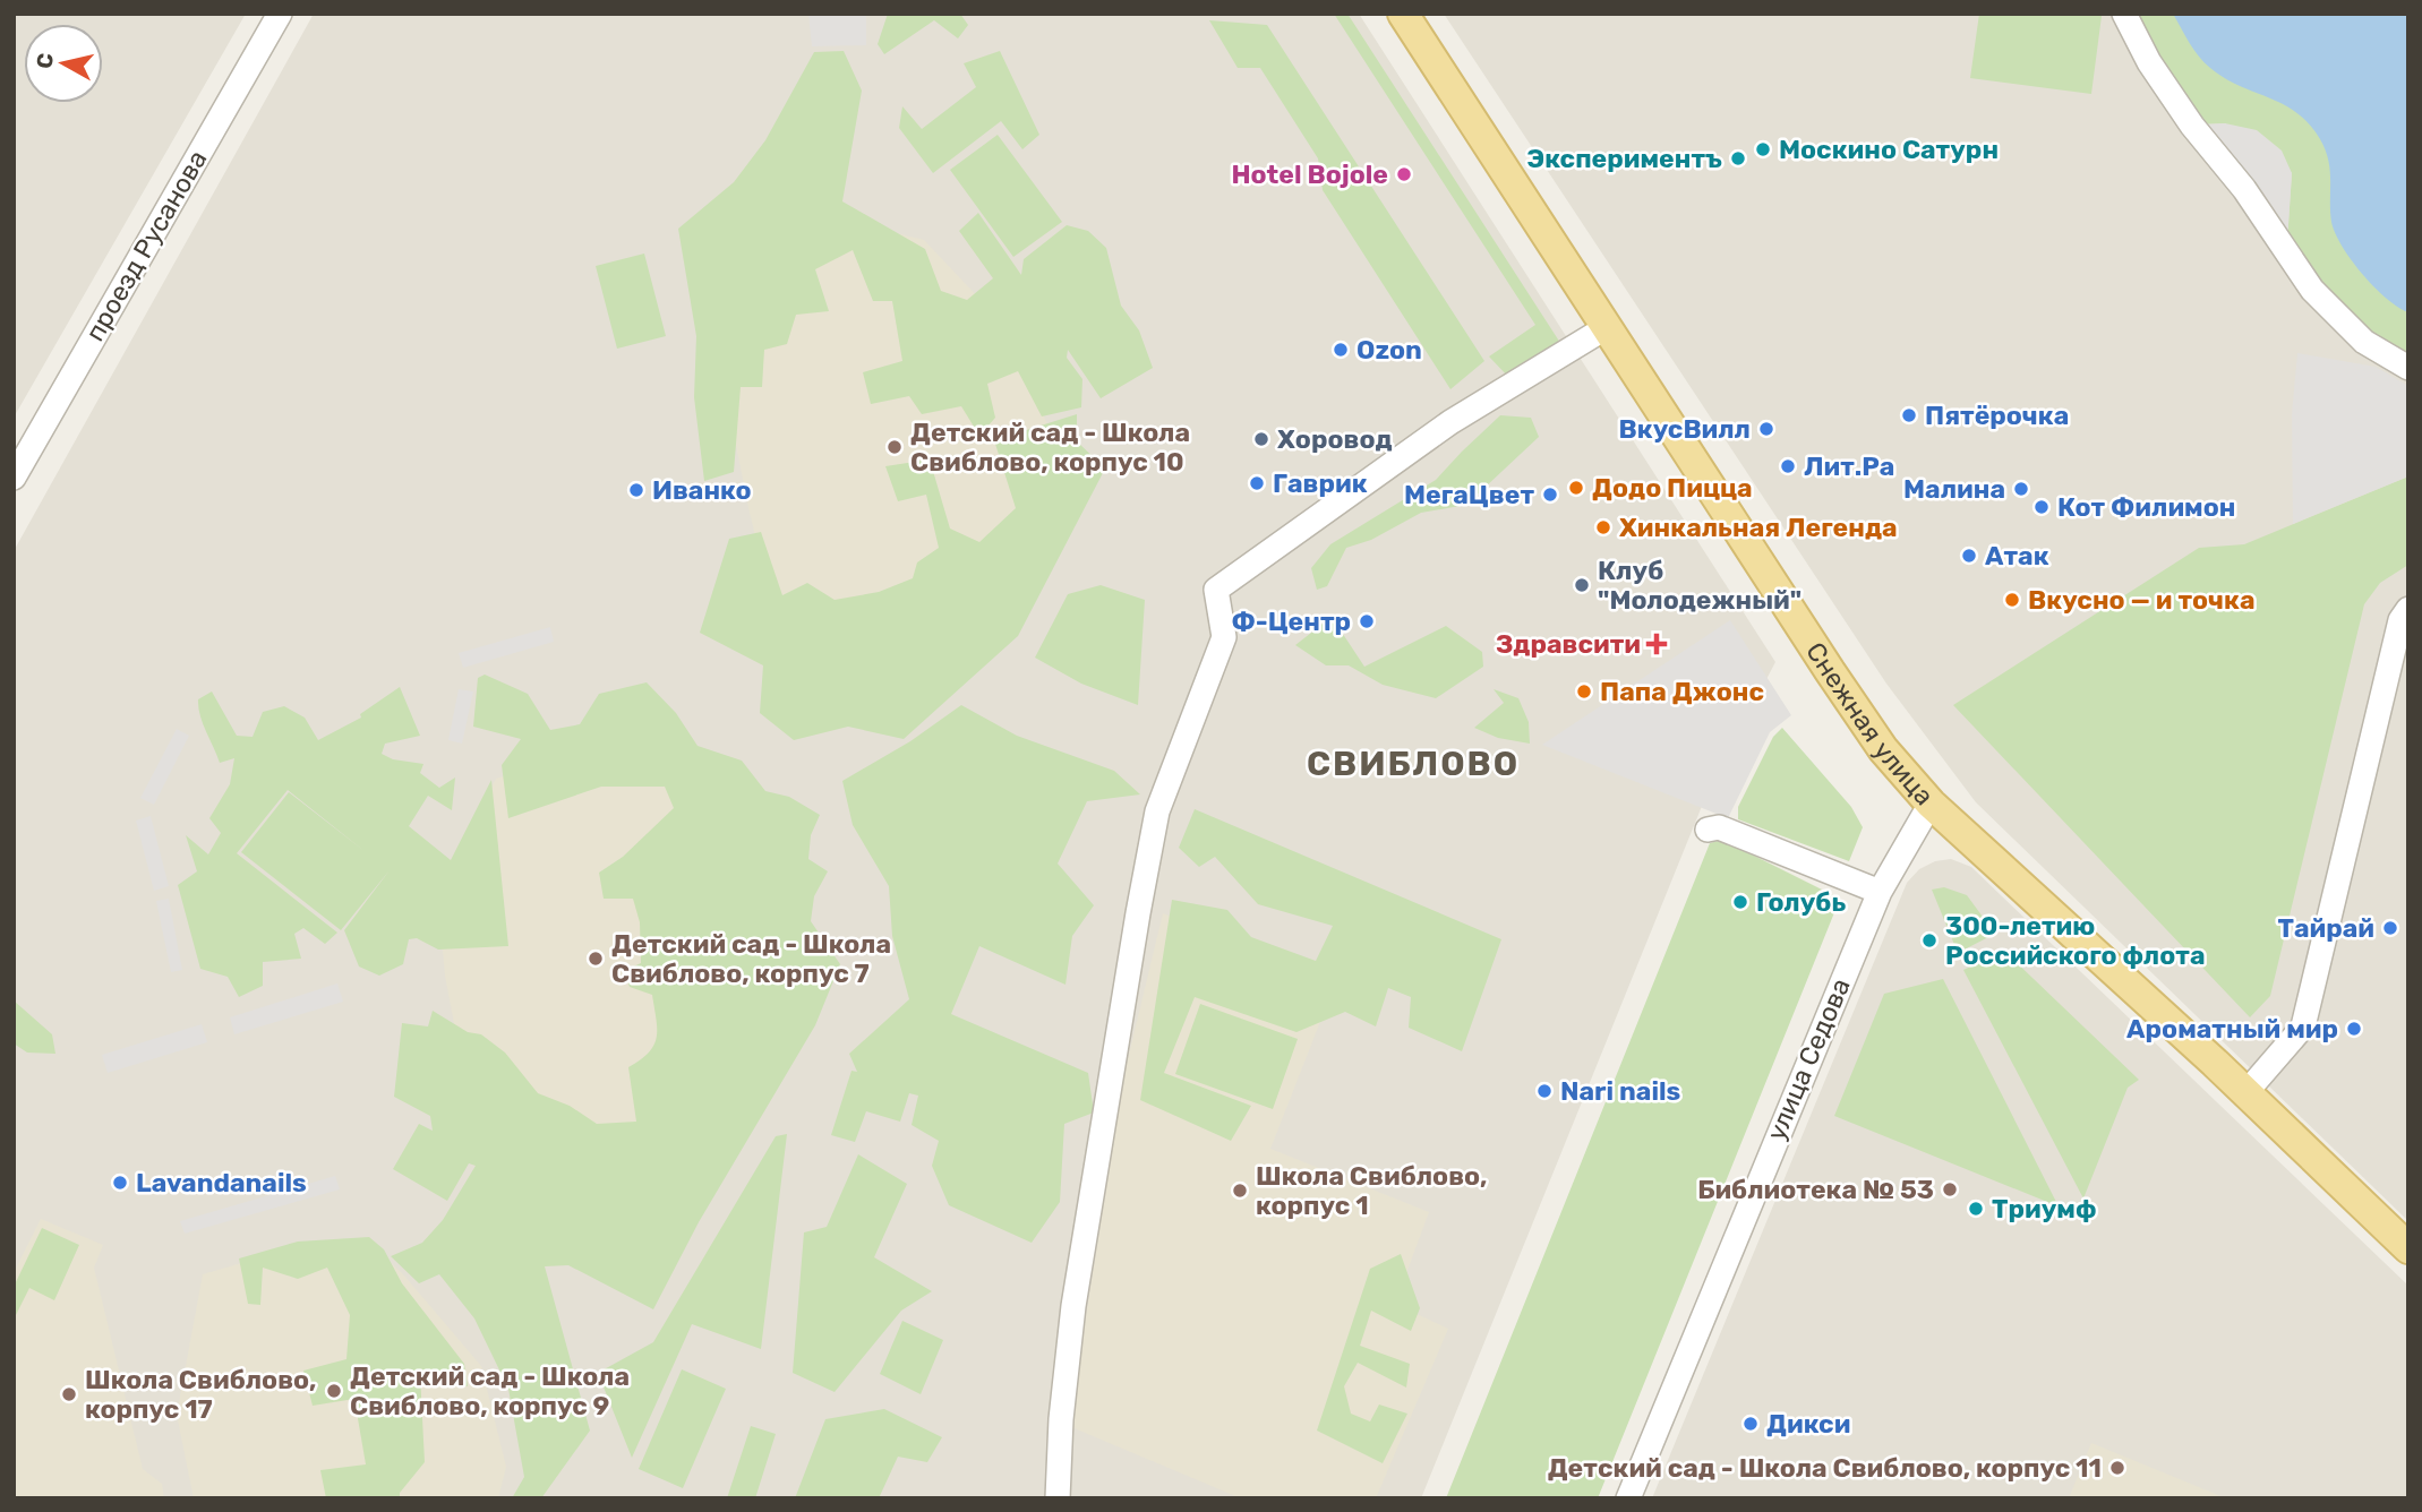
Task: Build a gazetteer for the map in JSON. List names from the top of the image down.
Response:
{
  "streets": {
    "main road": ["Снежная улица"],
    "street": ["проезд Русанова", "улица Седова"]
  },
  "crossings": [
    ["Снежная улица", "улица Седова"]
  ],
  "districts": ["СВИБЛОВО"],
  "places": {
    "other": [
      "Москино Сатурн",
      "Экспериментъ",
      "Hotel Bojole",
      "Ozon",
      "Пятёрочка",
      "ВкусВилл",
      "Хоровод",
      "Детский сад - Школа Свиблово, корпус 10",
      "Лит.Ра",
      "Гаврик",
      "Додо Пицца",
      "Малина",
      "Иванко",
      "МегаЦвет",
      "Кот Филимон",
      "Хинкальная Легенда",
      "Атак",
      "Клуб \"Молодежный\"",
      "Вкусно — и точка",
      "Ф-Центр",
      "Папа Джонс",
      "Голубь",
      "Тайрай",
      "300-летию Российского флота",
      "Детский сад - Школа Свиблово, корпус 7",
      "Ароматный мир",
      "Nari nails",
      "Lavandanails",
      "Библиотека № 53",
      "Школа Свиблово, корпус 1",
      "Триумф",
      "Детский сад - Школа Свиблово, корпус 9",
      "Школа Свиблово, корпус 17",
      "Дикси",
      "Детский сад - Школа Свиблово, корпус 11"
    ],
    "health": ["Здравсити"]
  },
  "north": "left"
}
